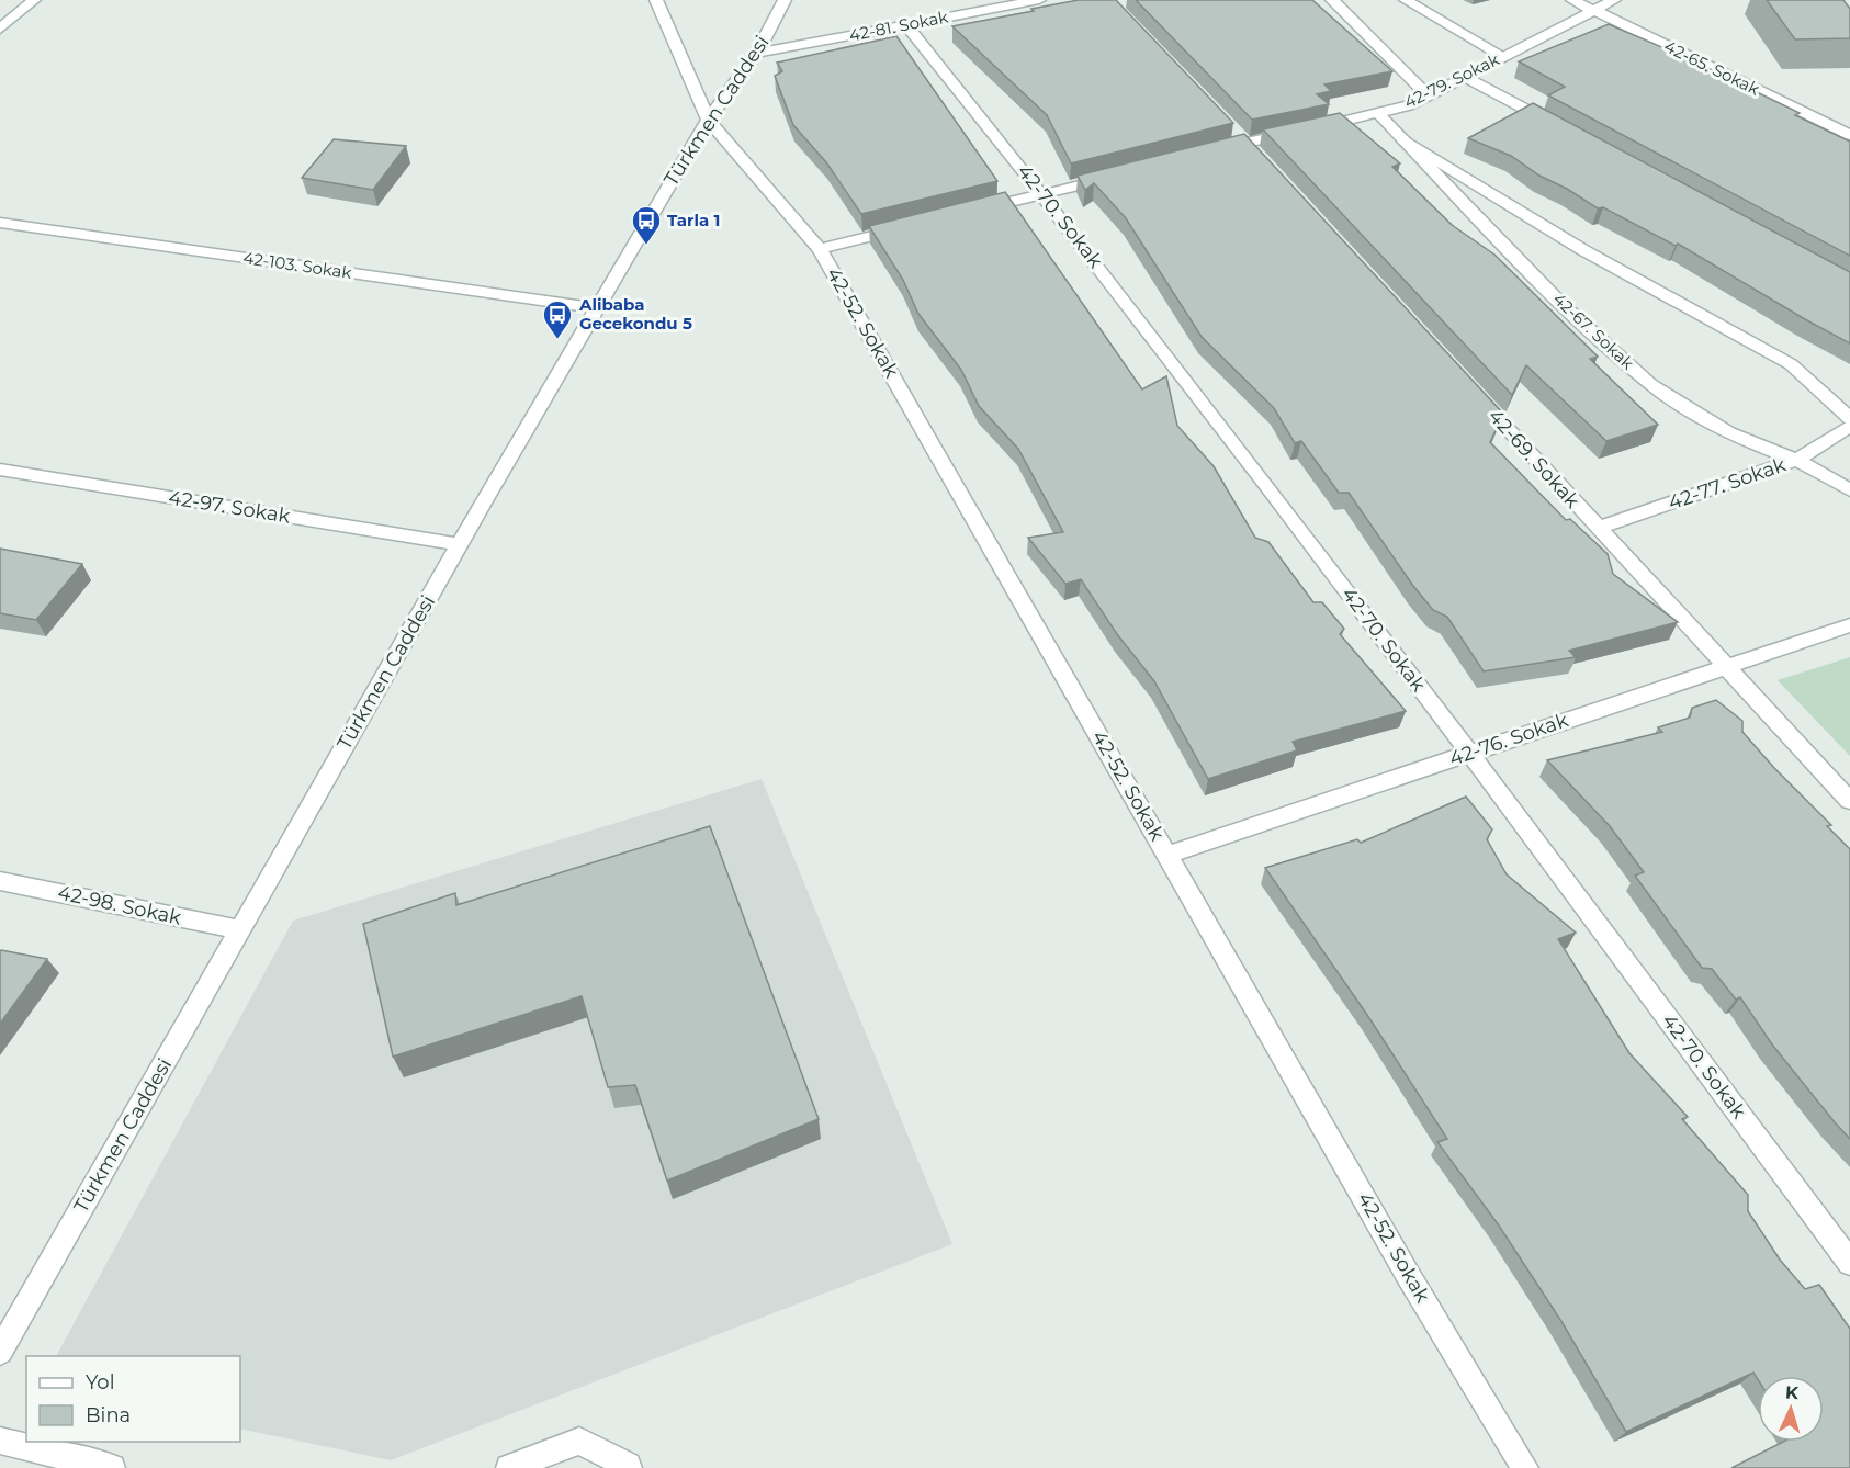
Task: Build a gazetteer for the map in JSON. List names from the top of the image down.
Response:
{
  "streets": {
    "street": [
      "42-81. Sokak",
      "42-65. Sokak",
      "42-79. Sokak",
      "Türkmen Caddesi",
      "42-70. Sokak",
      "42-103. Sokak",
      "42-52. Sokak",
      "42-67. Sokak",
      "42-69. Sokak",
      "42-77. Sokak",
      "42-97. Sokak",
      "42-76. Sokak",
      "42-98. Sokak"
    ]
  },
  "crossings": [
    ["42-81. Sokak", "Türkmen Caddesi"],
    ["42-81. Sokak", "42-70. Sokak"],
    ["42-65. Sokak", "42-79. Sokak"],
    ["42-79. Sokak", "42-67. Sokak"],
    ["Türkmen Caddesi", "42-103. Sokak"],
    ["Türkmen Caddesi", "42-52. Sokak"],
    ["Türkmen Caddesi", "42-97. Sokak"],
    ["Türkmen Caddesi", "42-98. Sokak"],
    ["42-70. Sokak", "42-76. Sokak"],
    ["42-52. Sokak", "42-76. Sokak"],
    ["42-67. Sokak", "42-77. Sokak"],
    ["42-69. Sokak", "42-77. Sokak"],
    ["42-69. Sokak", "42-76. Sokak"]
  ],
  "places": {
    "bus stop": ["Tarla 1", "Alibaba Gecekondu 5"]
  },
  "legend": ["Yol", "Bina"],
  "north": "top"
}
